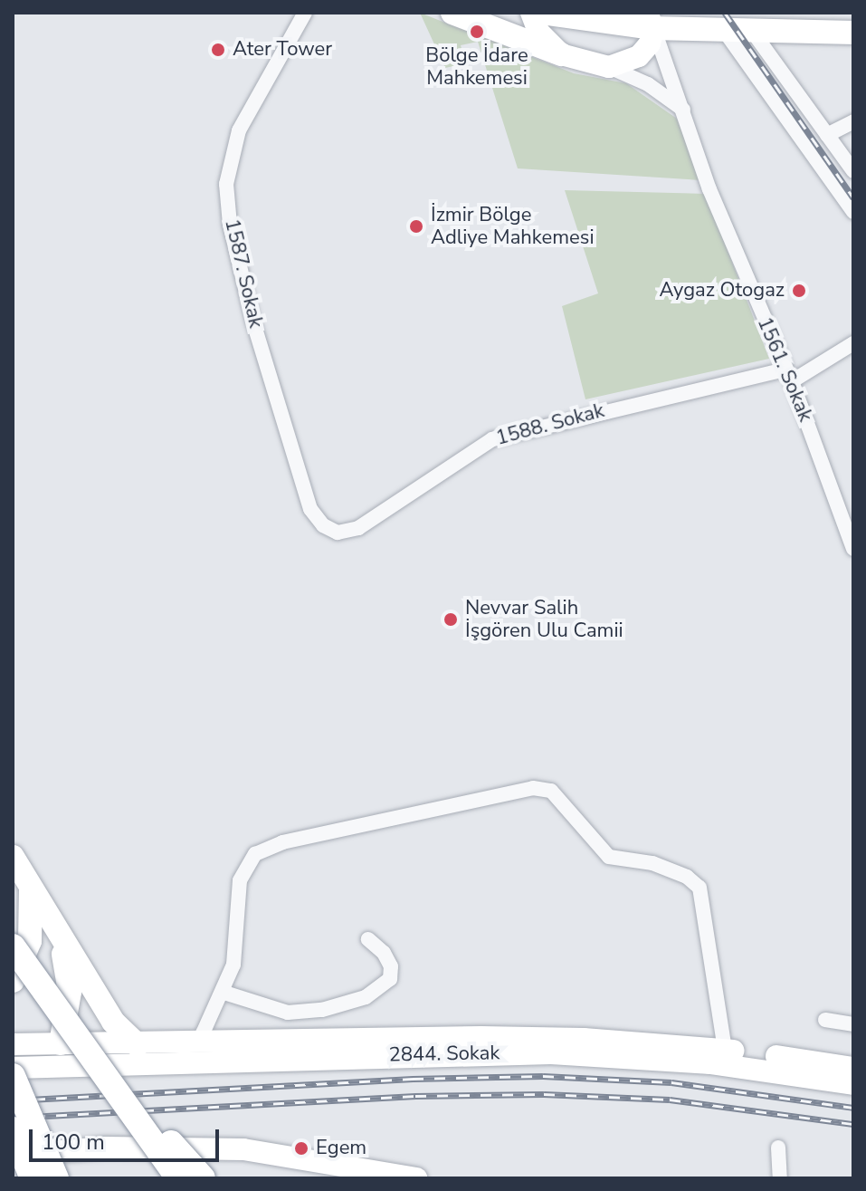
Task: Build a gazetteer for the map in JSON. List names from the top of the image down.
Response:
{
  "streets": {
    "main road": ["2844. Sokak"],
    "street": ["1587. Sokak", "1561. Sokak", "1588. Sokak"]
  },
  "crossings": [
    ["1587. Sokak", "1588. Sokak"],
    ["1561. Sokak", "1588. Sokak"]
  ],
  "places": [
    "Bölge İdare Mahkemesi",
    "Ater Tower",
    "İzmir Bölge Adliye Mahkemesi",
    "Aygaz Otogaz",
    "Nevvar Salih İşgören Ulu Camii",
    "Egem"
  ],
  "scale_bar": "100 m"
}
